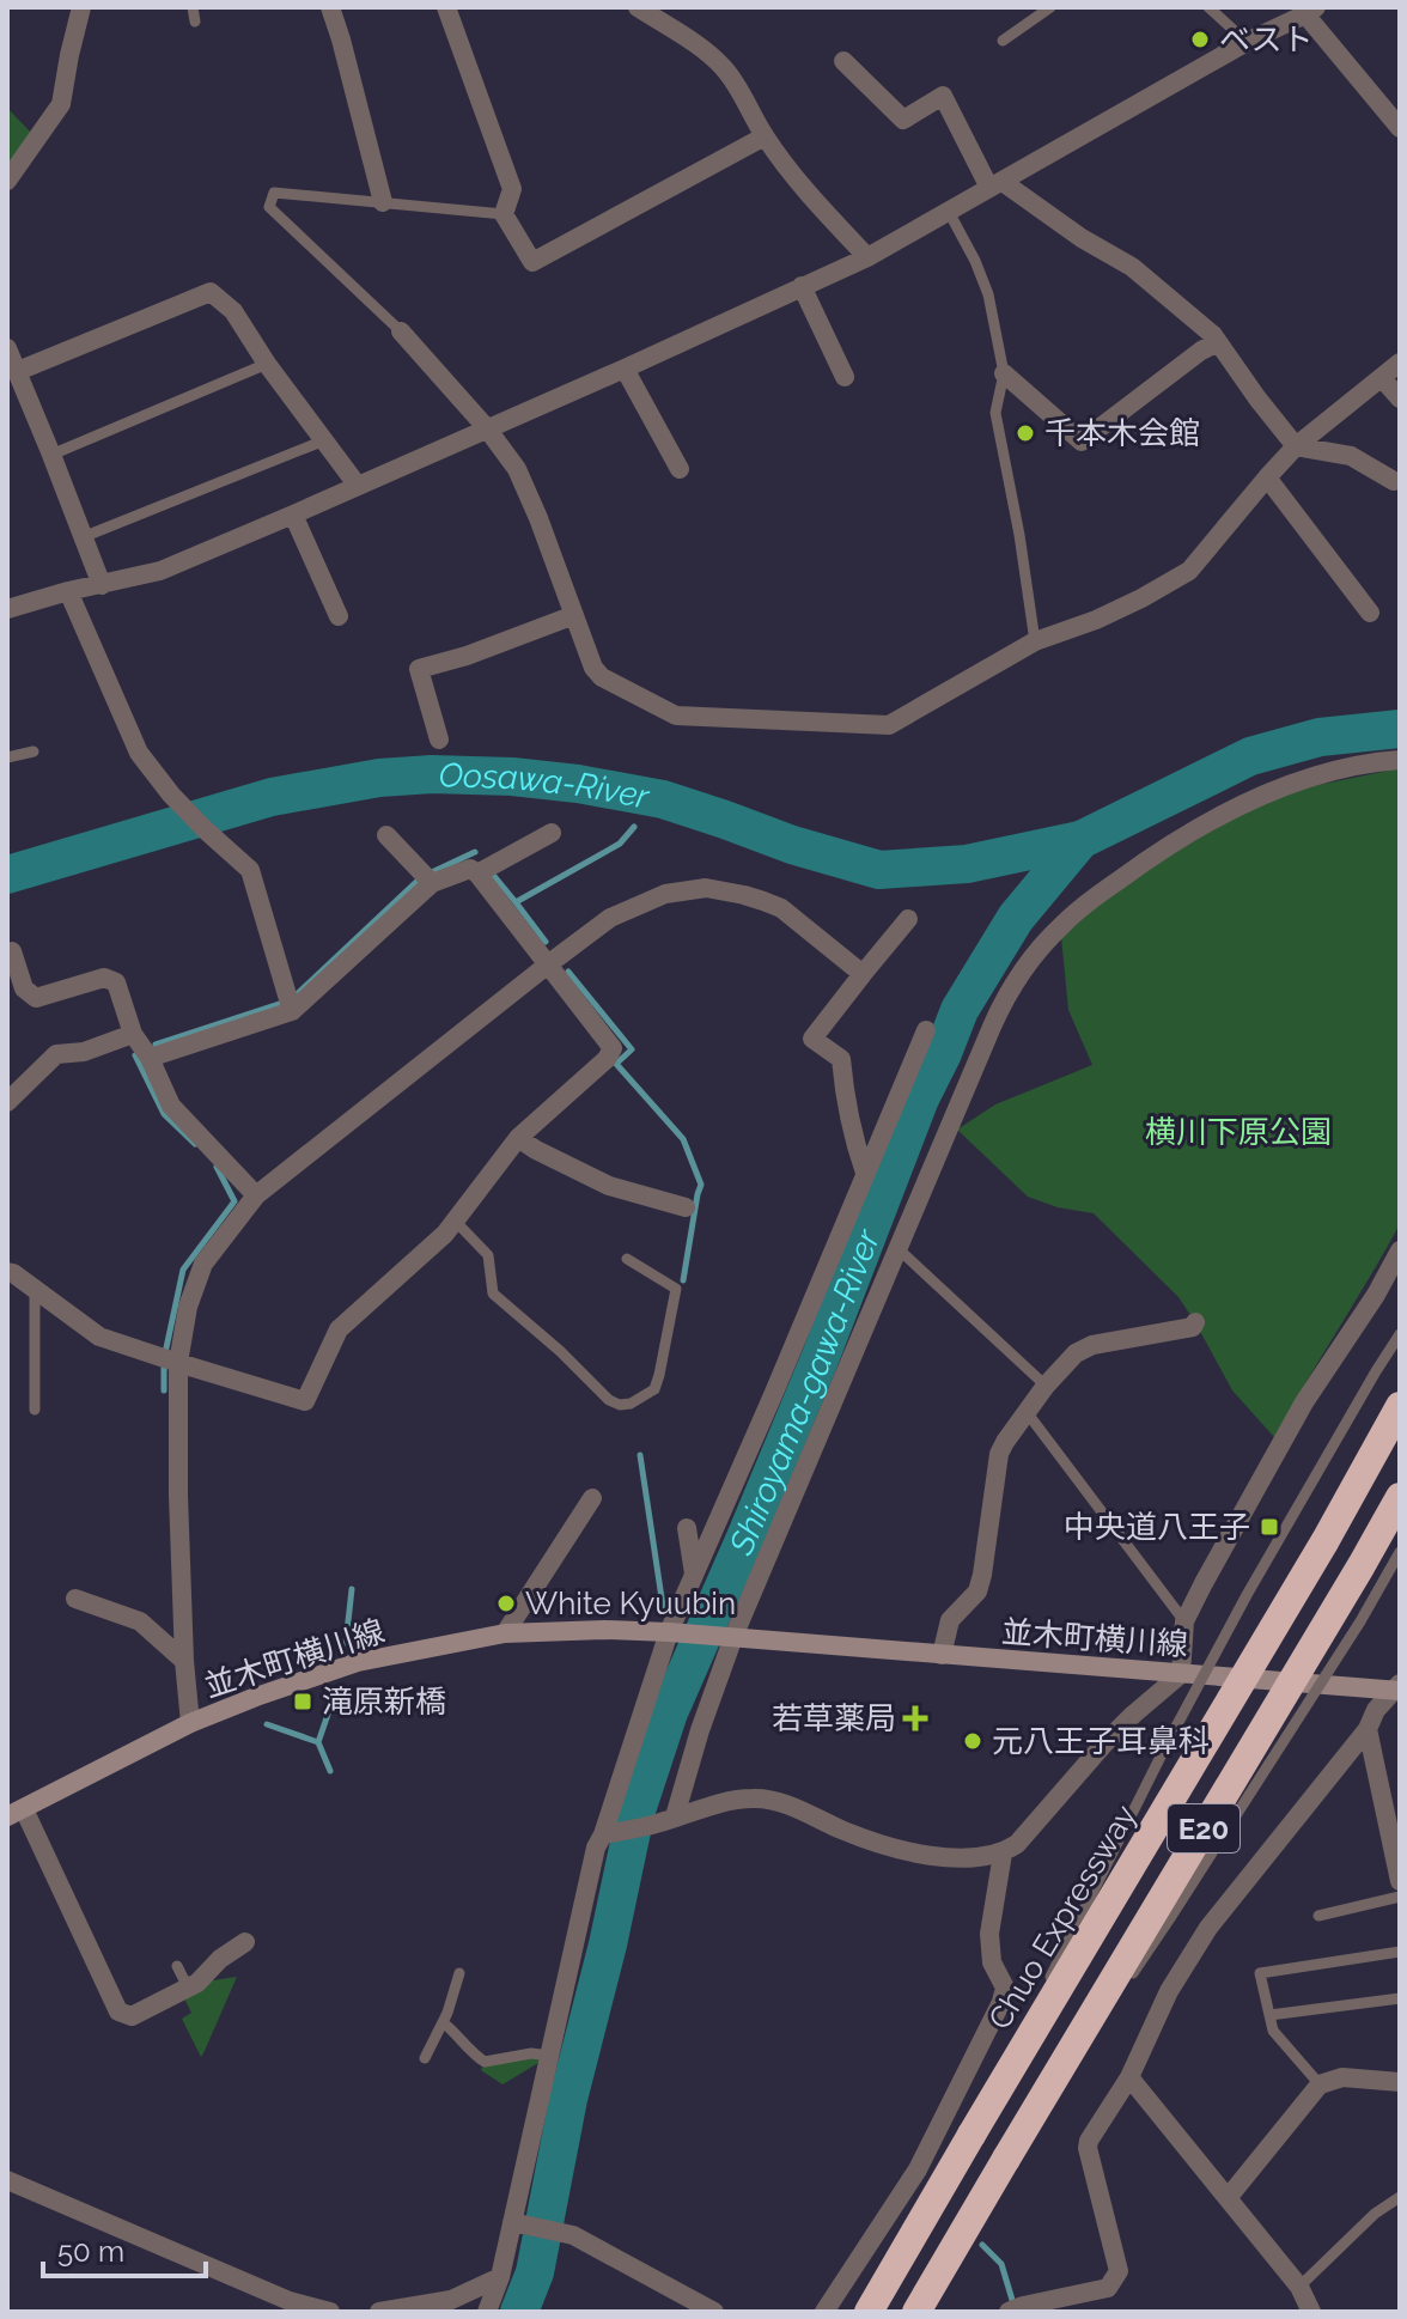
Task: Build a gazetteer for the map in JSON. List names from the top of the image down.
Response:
{
  "streets": {
    "highway": ["E20", "Chuo Expressway"],
    "street": ["並木町横川線"]
  },
  "water": ["Oosawa-River", "Shiroyama-gawa-River"],
  "parks": ["横川下原公園"],
  "places": {
    "other": [
      "ベスト",
      "千本木会館",
      "White Kyuubin",
      "元八王子耳鼻科"
    ],
    "transit": ["中央道八王子", "滝原新橋"],
    "health": ["若草薬局"]
  },
  "scale_bar": "50 m"
}
